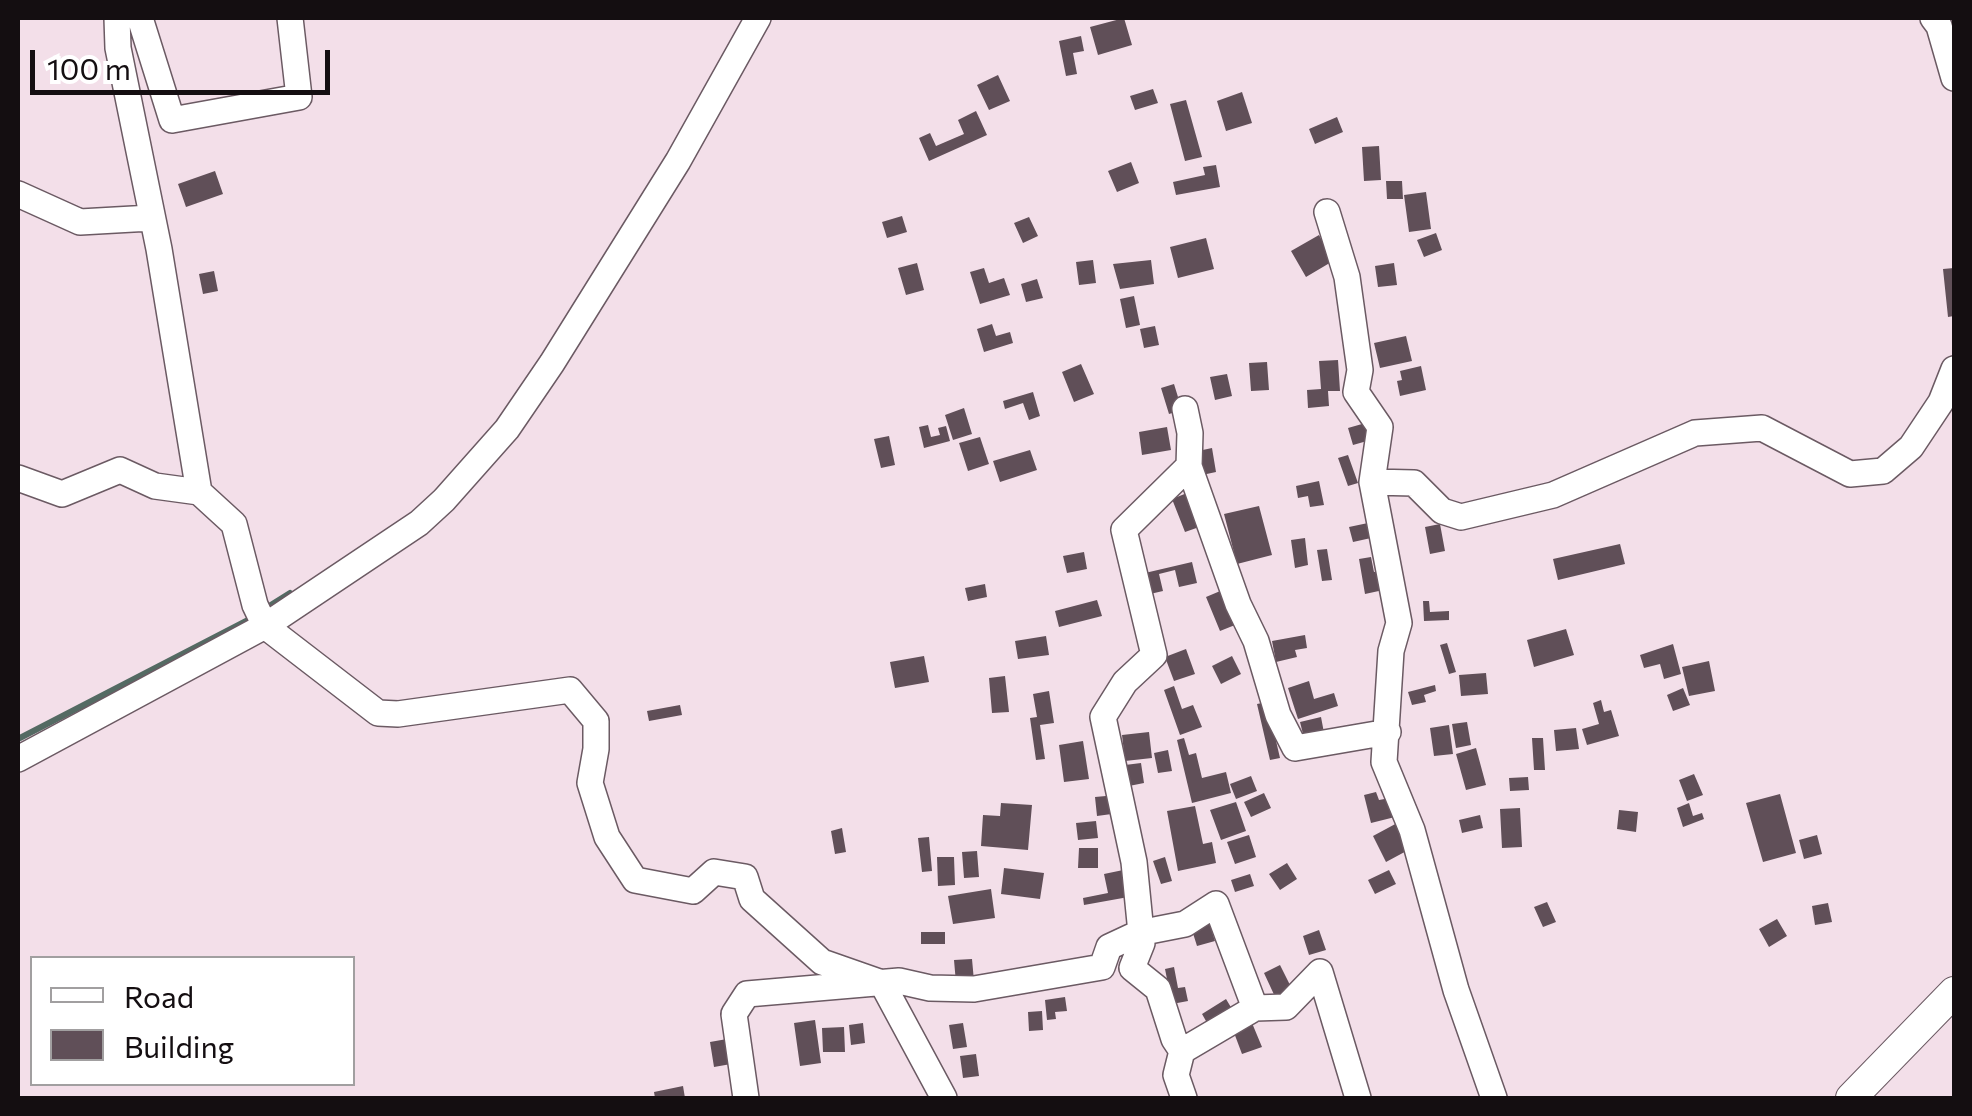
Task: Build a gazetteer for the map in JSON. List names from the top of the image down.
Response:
{
  "legend": ["Road", "Building"],
  "scale_bar": "100 m"
}
